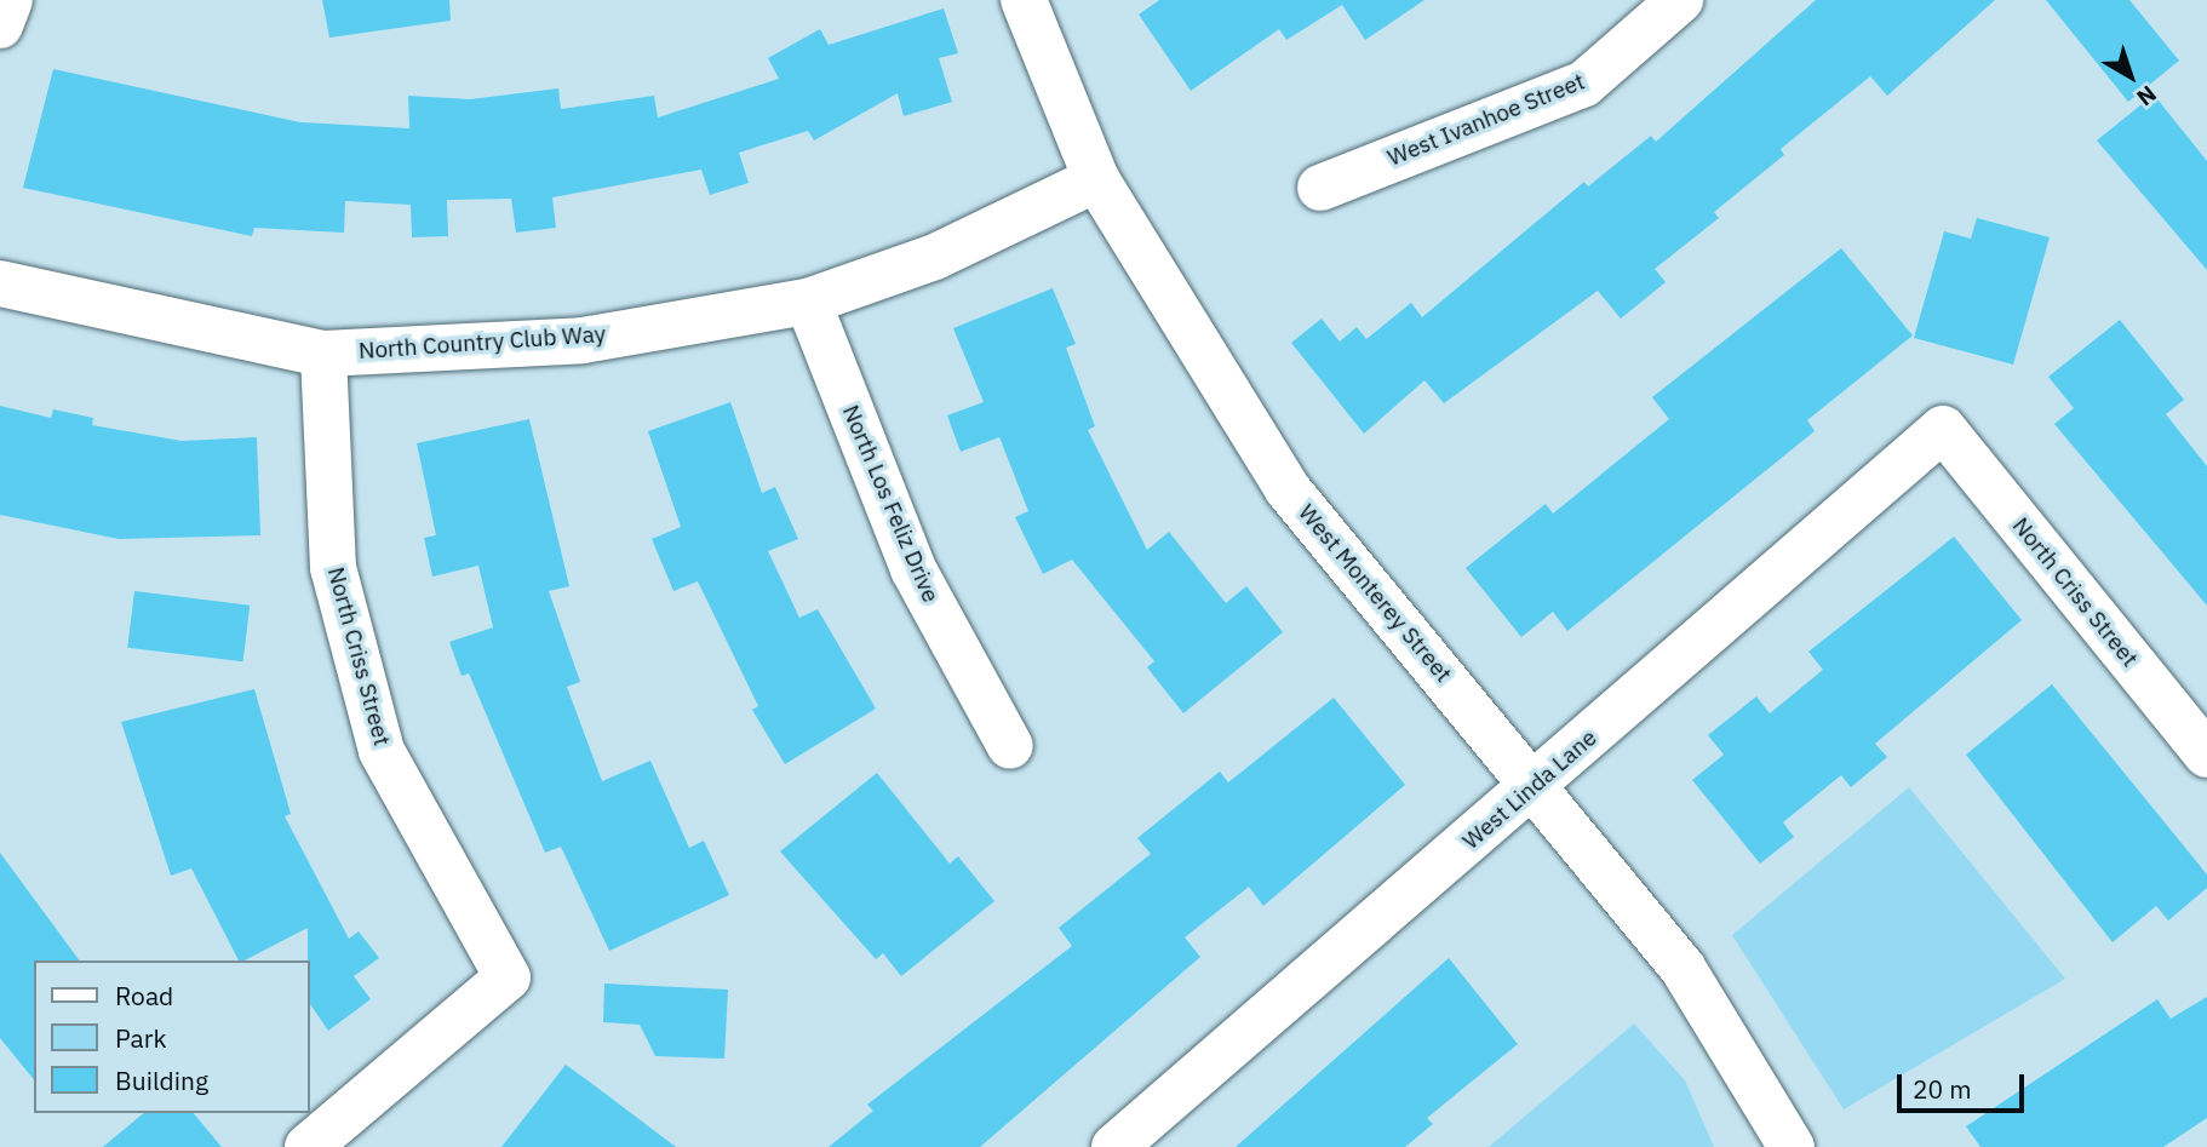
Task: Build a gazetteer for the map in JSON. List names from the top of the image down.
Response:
{
  "streets": {
    "street": [
      "West Ivanhoe Street",
      "North Country Club Way",
      "North Los Feliz Drive",
      "North Criss Street",
      "West Monterey Street",
      "West Linda Lane"
    ]
  },
  "crossings": [
    ["North Country Club Way", "North Los Feliz Drive"],
    ["North Country Club Way", "North Criss Street"],
    ["North Country Club Way", "West Monterey Street"],
    ["North Criss Street", "West Linda Lane"],
    ["West Monterey Street", "West Linda Lane"]
  ],
  "legend": ["Road", "Park", "Building"],
  "scale_bar": "20 m",
  "north": "bottom right"
}
